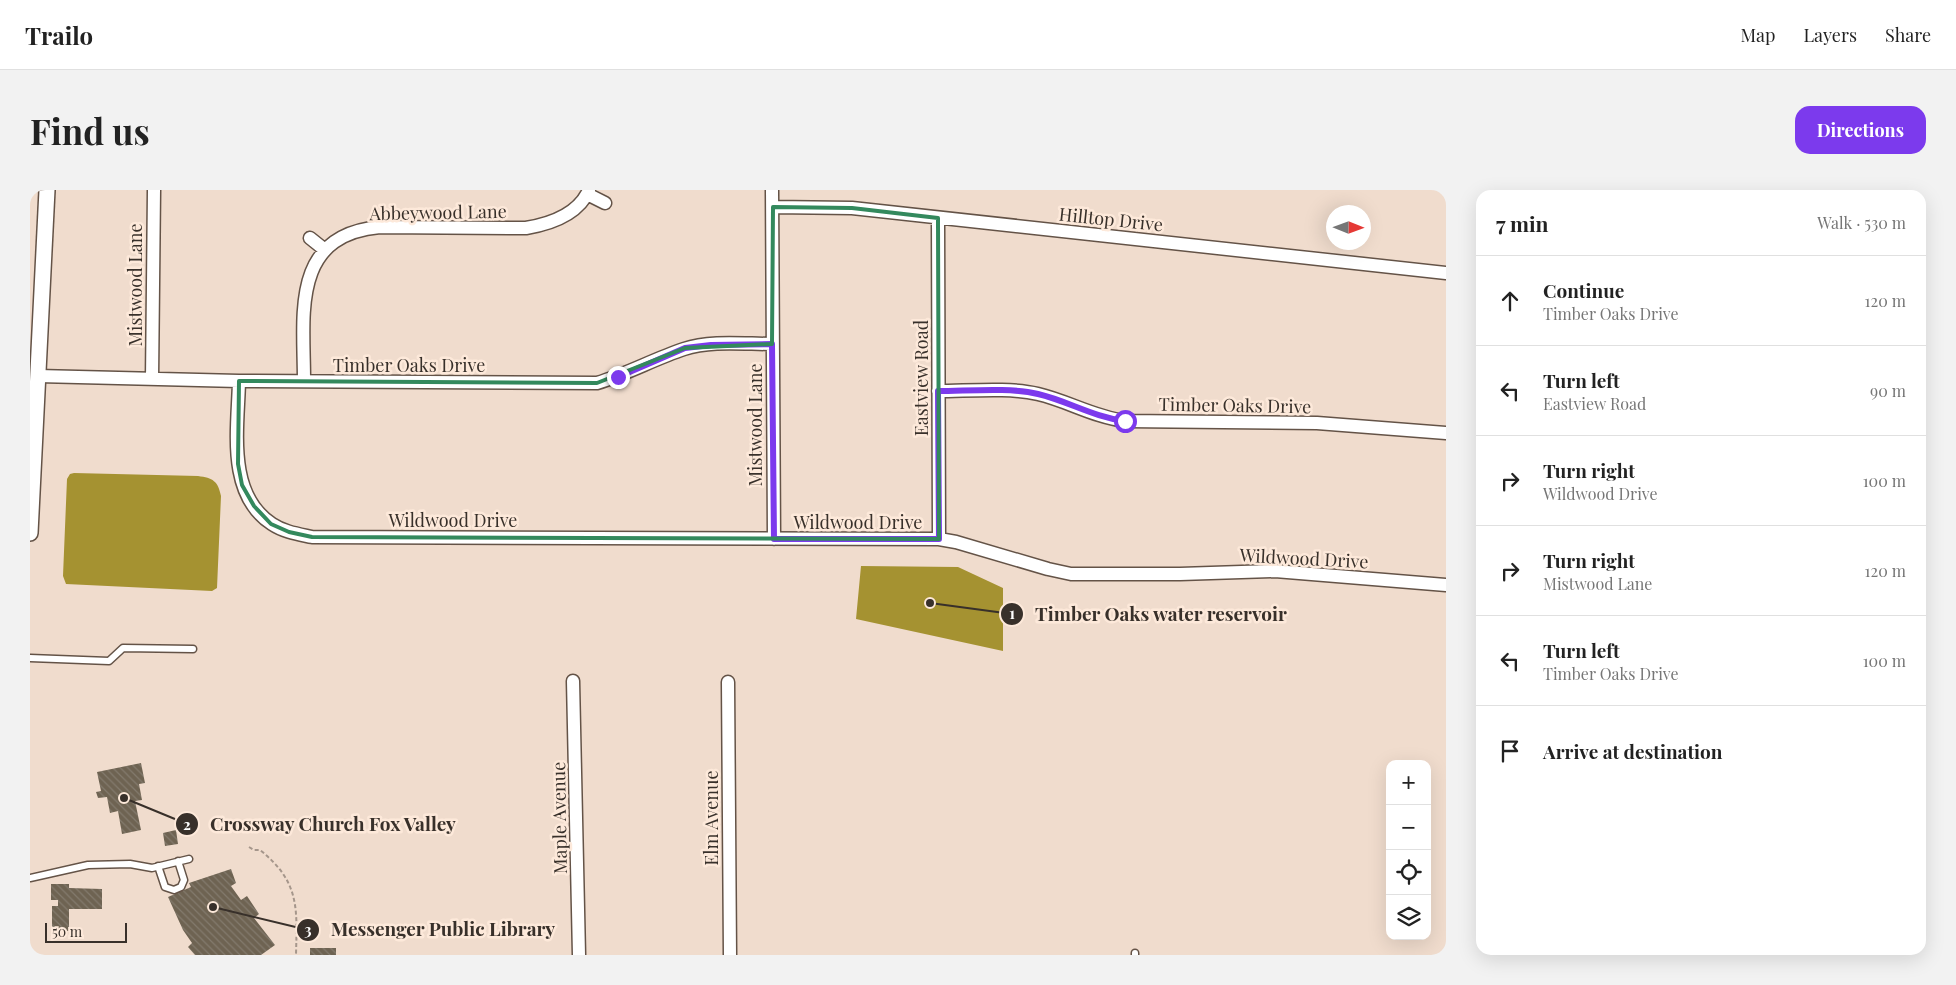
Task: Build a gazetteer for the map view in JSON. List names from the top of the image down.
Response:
{
  "streets": {
    "street": [
      "Abbeywood Lane",
      "Hilltop Drive",
      "Mistwood Lane",
      "Timber Oaks Drive",
      "Eastview Road",
      "Wildwood Drive",
      "Maple Avenue",
      "Elm Avenue"
    ]
  },
  "crossings": [
    ["Abbeywood Lane", "Timber Oaks Drive"],
    ["Hilltop Drive", "Mistwood Lane"],
    ["Hilltop Drive", "Eastview Road"],
    ["Mistwood Lane", "Timber Oaks Drive"],
    ["Mistwood Lane", "Wildwood Drive"],
    ["Timber Oaks Drive", "Eastview Road"],
    ["Timber Oaks Drive", "Wildwood Drive"],
    ["Eastview Road", "Wildwood Drive"]
  ],
  "places": ["Timber Oaks water reservoir", "Crossway Church Fox Valley", "Messenger Public Library"],
  "scale_bar": "50 m",
  "north": "right",
  "page": {
    "header": "Trailo",
    "nav": ["Map", "Layers", "Share"],
    "buttons": "Directions",
    "title": "Find us",
    "heading": ["7 min", "Walk · 530 m"],
    "list": [
      ["Continue", "Timber Oaks Drive", "120 m"],
      ["Turn left", "Eastview Road", "90 m"],
      ["Turn right", "Wildwood Drive", "100 m"],
      ["Turn right", "Mistwood Lane", "120 m"],
      ["Turn left", "Timber Oaks Drive", "100 m"],
      "Arrive at destination"
    ],
    "map_buttons": ["+", "−"],
    "scale": "50 m"
  }
}
